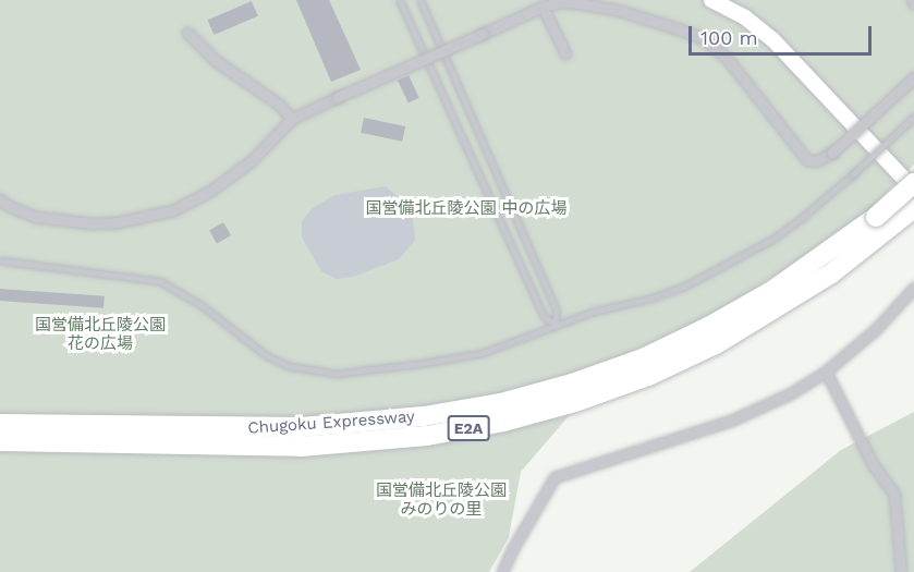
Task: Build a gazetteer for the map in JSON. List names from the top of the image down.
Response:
{
  "streets": {
    "highway": ["Chugoku Expressway", "E2A"]
  },
  "parks": ["国営備北丘陵公園 中の広場", "国営備北丘陵公園 花の広場", "国営備北丘陵公園 みのりの里"],
  "scale_bar": "100 m"
}
